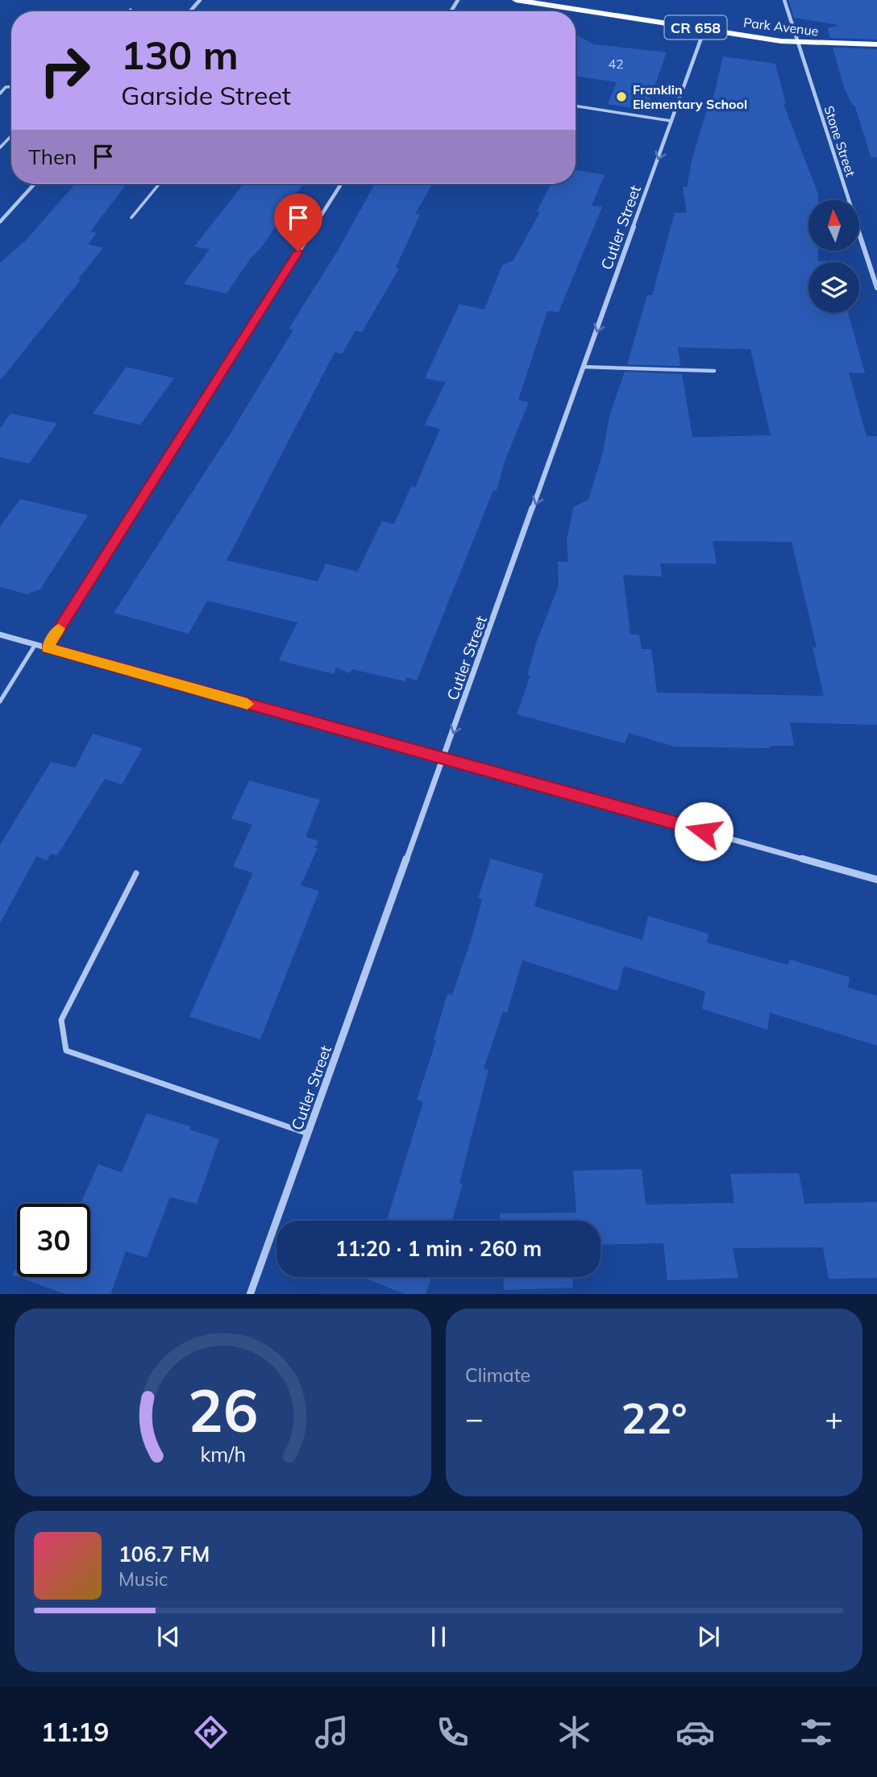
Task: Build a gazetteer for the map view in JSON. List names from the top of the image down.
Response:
{
  "streets": {
    "main road": ["Park Avenue", "CR 658"],
    "street": ["Stone Street", "Cutler Street"]
  },
  "crossings": [
    ["Park Avenue", "Stone Street"],
    ["Park Avenue", "Cutler Street"]
  ],
  "one_way": ["Cutler Street"],
  "places": ["Franklin Elementary School"],
  "house_numbers": ["42"],
  "north": "top",
  "page": {
    "turn": ["130 m", "Garside Street"],
    "then": "Then",
    "limit": "30",
    "trip": "11:20 · 1 min · 260 m",
    "tile": "Climate",
    "heat": ["−", "22°", "+"],
    "song": ["106.7 FM", "Music"],
    "tabs": "11:19",
    "gauge": ["26", "km/h"]
  }
}
